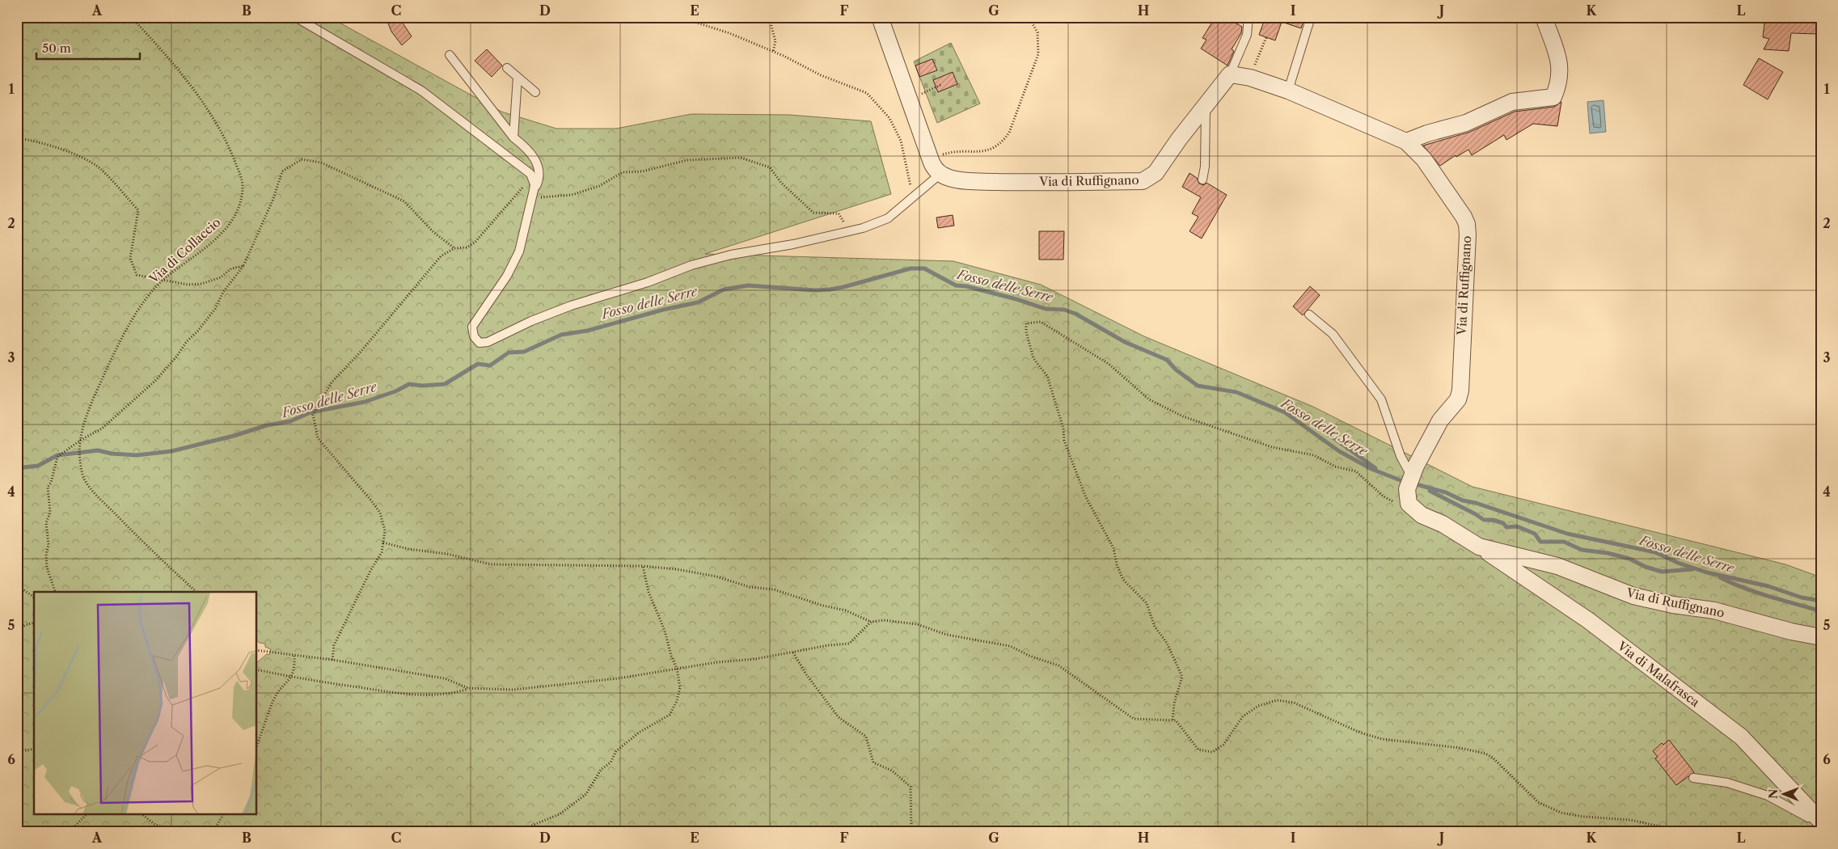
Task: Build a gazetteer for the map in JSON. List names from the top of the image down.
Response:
{
  "streets": {
    "street": ["Via di Ruffignano", "Via di Malafrasca"],
    "path": ["Via di Collaccio"]
  },
  "crossings": [
    ["Via di Ruffignano", "Via di Malafrasca"]
  ],
  "water": ["Fosso delle Serre"],
  "scale_bar": "50 m",
  "north": "left",
  "grid": {
    "columns": [
      "A",
      "B",
      "C",
      "D",
      "E",
      "F",
      "G",
      "H",
      "I",
      "J",
      "K",
      "L"
    ],
    "rows": [
      "1",
      "2",
      "3",
      "4",
      "5",
      "6"
    ]
  }
}
